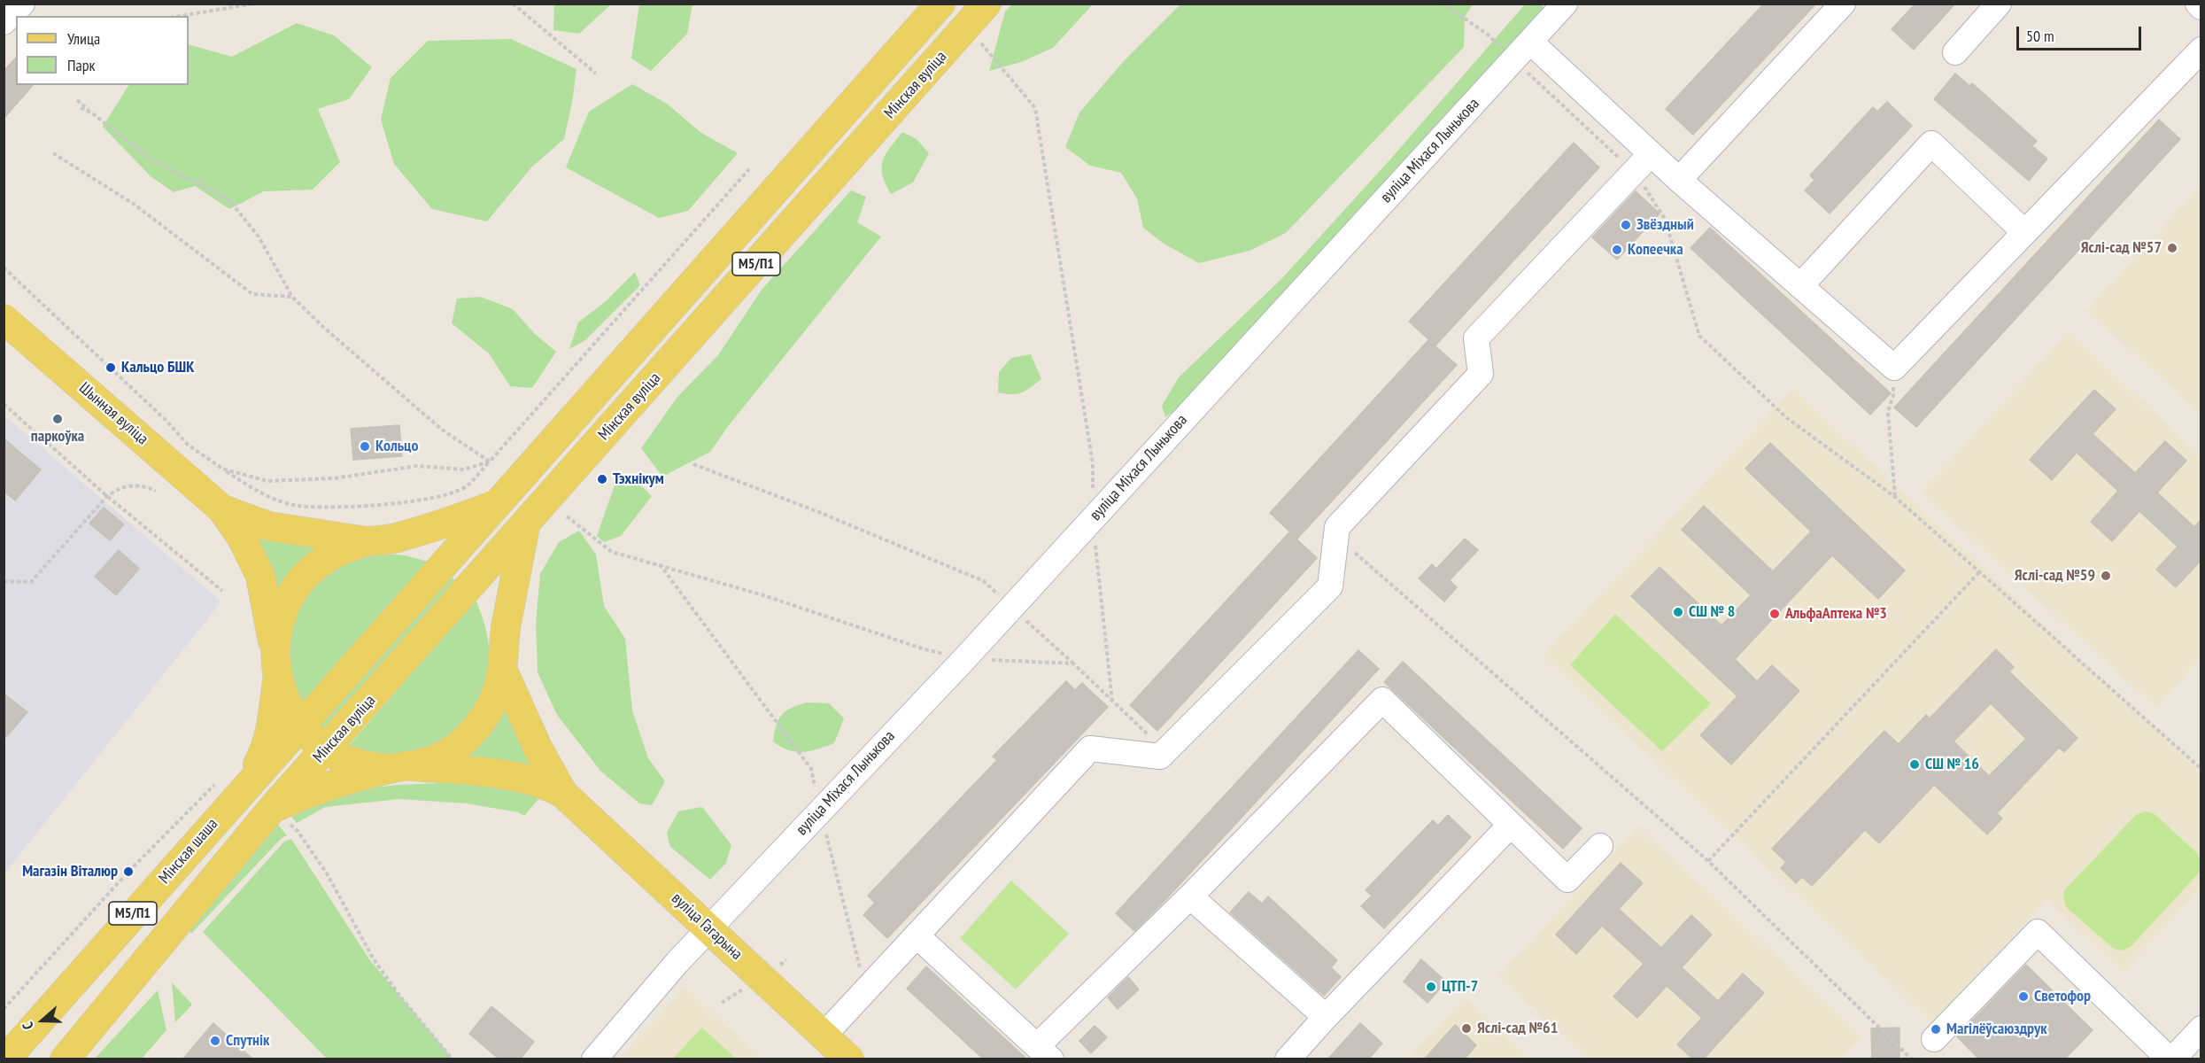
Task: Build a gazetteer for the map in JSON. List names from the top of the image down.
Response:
{
  "streets": {
    "main road": [
      "Мінская вуліца",
      "М5/П1",
      "Шынная вуліца",
      "Мінская шаша",
      "вуліца Гагарына"
    ],
    "street": ["вуліца Міхася Лынькова"]
  },
  "crossings": [
    ["Мінская вуліца", "М5/П1"],
    ["Мінская вуліца", "Шынная вуліца"],
    ["Мінская вуліца", "вуліца Гагарына"],
    ["вуліца Міхася Лынькова", "вуліца Гагарына"],
    ["М5/П1", "Шынная вуліца"],
    ["М5/П1", "Мінская шаша"],
    ["М5/П1", "вуліца Гагарына"],
    ["Шынная вуліца", "вуліца Гагарына"]
  ],
  "places": [
    "Звёздный",
    "Яслі-сад №57",
    "Копеечка",
    "Кальцо БШК",
    "паркоўка",
    "Кольцо",
    "Тэхнікум",
    "Яслі-сад №59",
    "СШ № 8",
    "АльфаАптека №3",
    "СШ № 16",
    "Магазін Віталюр",
    "ЦТП-7",
    "Светофор",
    "Яслі-сад №61",
    "Магілёўсаюздрук",
    "Спутнік"
  ],
  "legend": ["Улица", "Парк"],
  "scale_bar": "50 m",
  "north": "left"
}
